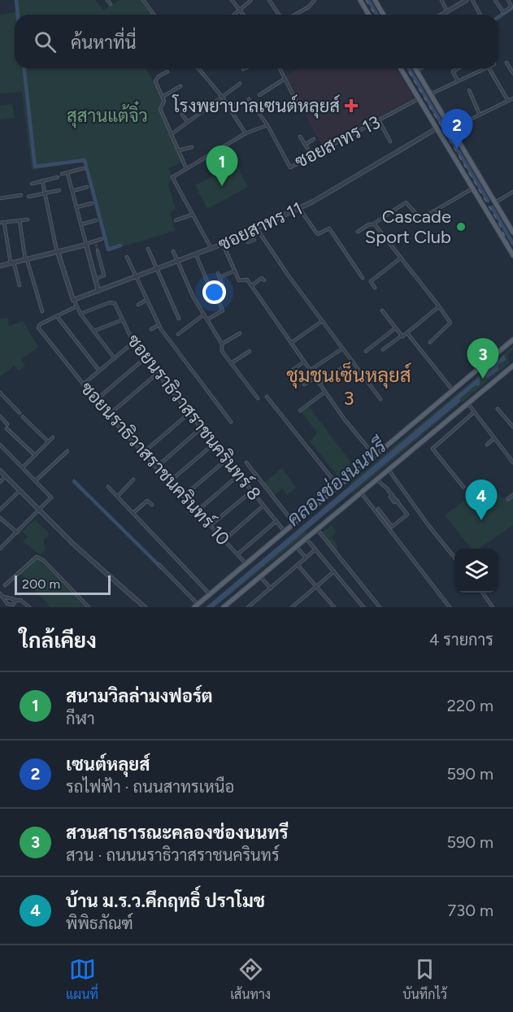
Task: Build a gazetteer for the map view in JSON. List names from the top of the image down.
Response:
{
  "streets": {
    "street": [
      "ซอยสาทร 13",
      "ซอยสาทร 11",
      "ซอยนราธิวาสราชนครินทร์ 8",
      "ซอยนราธิวาสราชนครินทร์ 10"
    ]
  },
  "districts": ["ชุมชนเซ็นหลุยส์ 3"],
  "water": ["คลองช่องนนทรี"],
  "parks": ["สุสานแต้จิ๋ว"],
  "places": {
    "health": ["โรงพยาบาลเซนต์หลุยส์"],
    "other": ["Cascade Sport Club"]
  },
  "scale_bar": "200 m",
  "page": {
    "search": "ค้นหาที่นี่",
    "pins": [
      "2",
      "1",
      "3",
      "4"
    ],
    "scale": "200 m",
    "heading": ["ใกล้เคียง", "4 รายการ"],
    "list": [
      {
        "mark": "1",
        "name": "สนามวิลล่ามงฟอร์ต",
        "note": "กีฬา",
        "value": "220 m"
      },
      {
        "mark": "2",
        "name": "เซนต์หลุยส์",
        "note": "รถไฟฟ้า · ถนนสาทรเหนือ",
        "value": "590 m"
      },
      {
        "mark": "3",
        "name": "สวนสาธารณะคลองช่องนนทรี",
        "note": "สวน · ถนนนราธิวาสราชนครินทร์",
        "value": "590 m"
      },
      {
        "mark": "4",
        "name": "บ้าน ม.ร.ว.คึกฤทธิ์ ปราโมช",
        "note": "พิพิธภัณฑ์",
        "value": "730 m"
      }
    ],
    "nav": ["แผนที่", "เส้นทาง", "บันทึกไว้"]
  }
}
